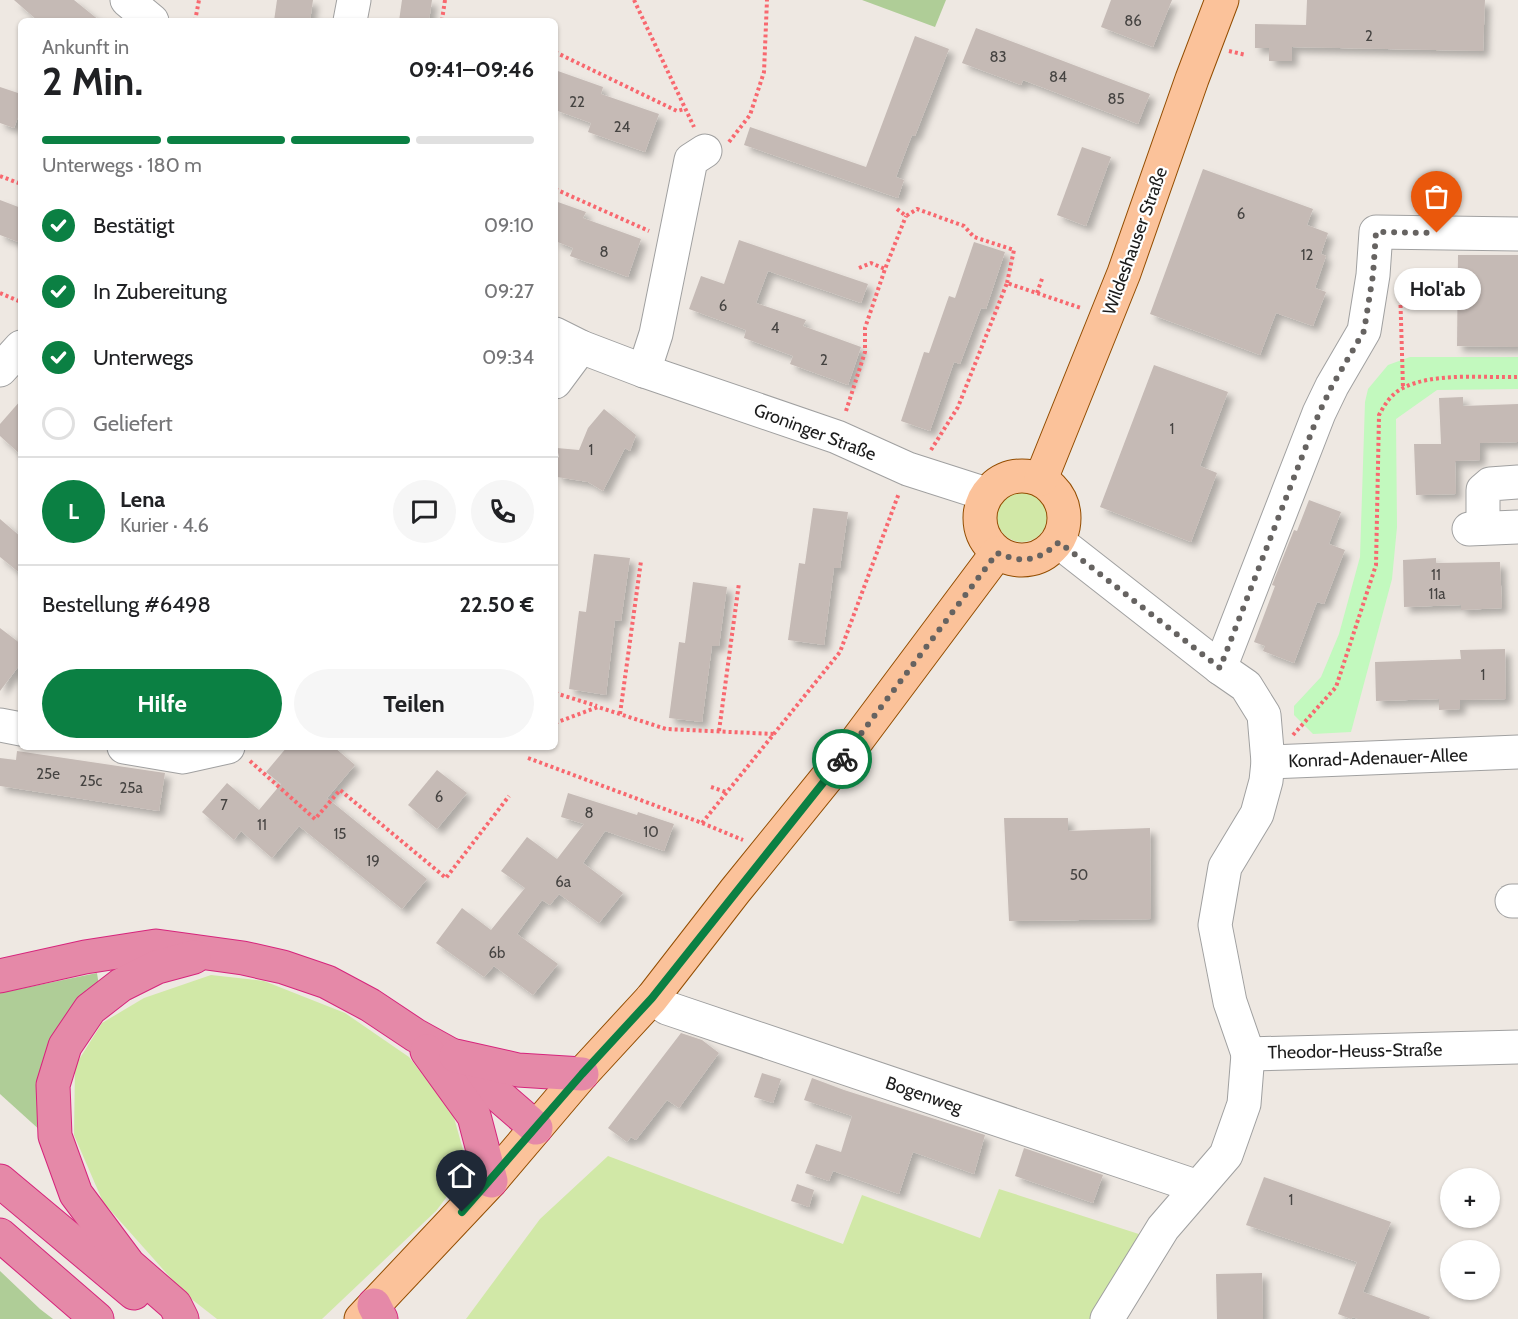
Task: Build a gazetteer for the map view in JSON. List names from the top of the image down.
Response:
{
  "streets": {
    "main road": ["Wildeshauser Straße"],
    "street": [
      "Groninger Straße",
      "Konrad-Adenauer-Allee",
      "Theodor-Heuss-Straße",
      "Bogenweg"
    ]
  },
  "crossings": [
    ["Wildeshauser Straße", "Groninger Straße"],
    ["Wildeshauser Straße", "Konrad-Adenauer-Allee"],
    ["Groninger Straße", "Konrad-Adenauer-Allee"],
    ["Konrad-Adenauer-Allee", "Theodor-Heuss-Straße"]
  ],
  "places": ["Hol'ab"],
  "house_numbers": [
    "86",
    "2",
    "83",
    "84",
    "85",
    "22",
    "24",
    "6",
    "8",
    "12",
    "6",
    "4",
    "2",
    "1",
    "1",
    "11",
    "11a",
    "1",
    "25e",
    "25c",
    "25a",
    "6",
    "7",
    "8",
    "11",
    "10",
    "15",
    "19",
    "50",
    "6a",
    "6b",
    "1"
  ],
  "page": {
    "heading": ["2 Min.", "Ankunft in", "09:41–09:46"],
    "panel": [
      "Lena",
      "Kurier · 4.6",
      "Bestellung #6498",
      "22.50 €"
    ],
    "bar": "Unterwegs · 180 m",
    "list": [
      ["Bestätigt", "09:10"],
      ["In Zubereitung", "09:27"],
      ["Unterwegs", "09:34"],
      "Geliefert"
    ],
    "bubble": "Hol'ab",
    "round": "L",
    "buttons": ["Hilfe", "Teilen"],
    "map_buttons": ["+", "−"]
  }
}
